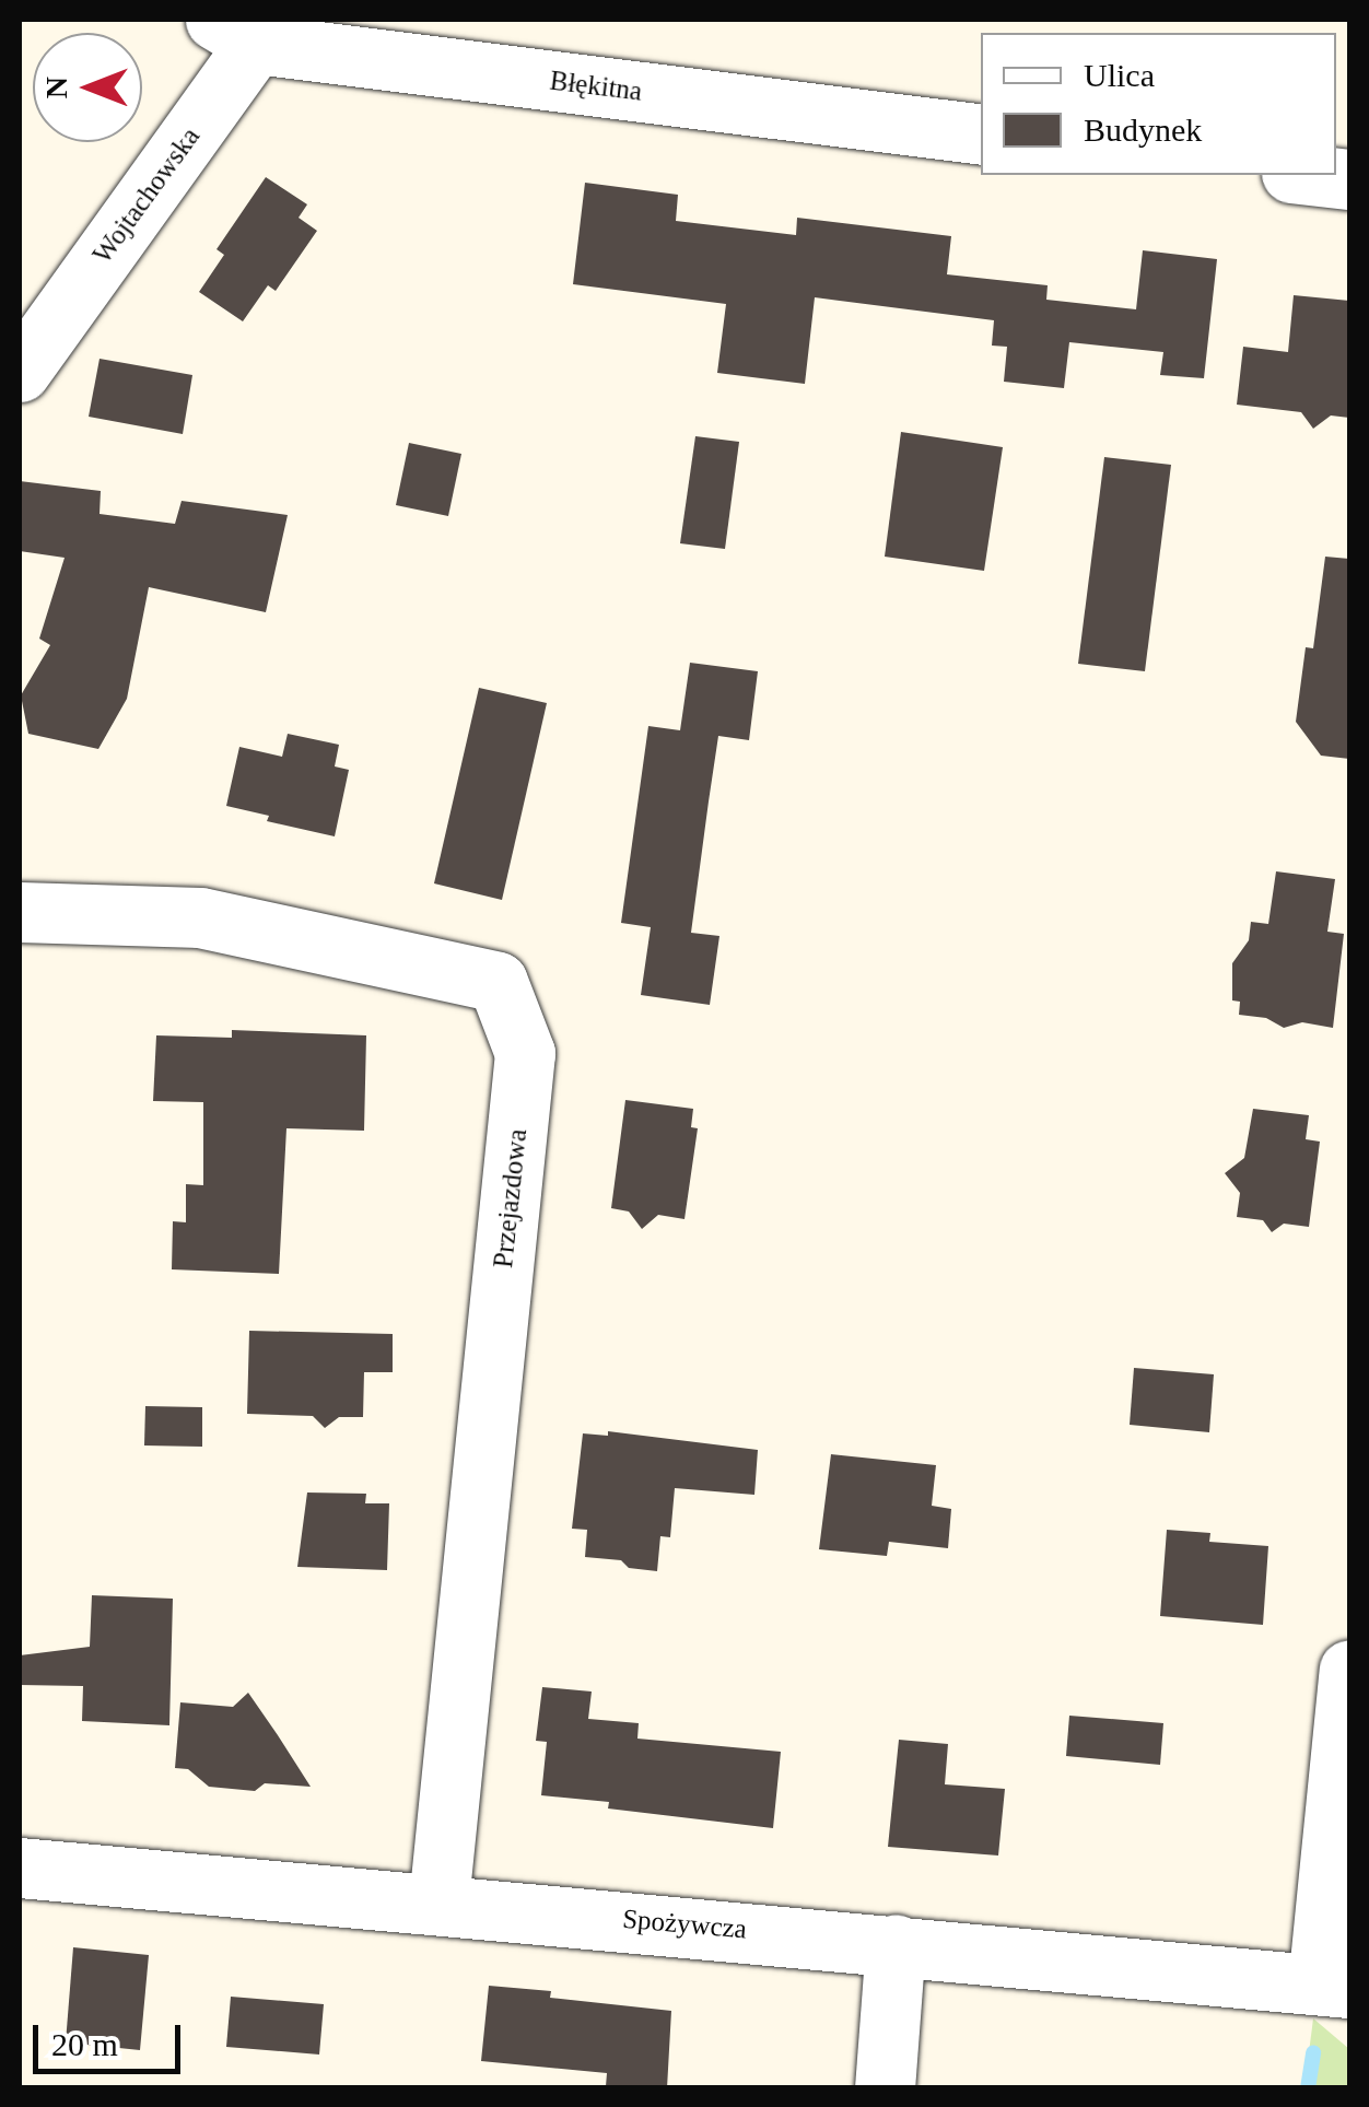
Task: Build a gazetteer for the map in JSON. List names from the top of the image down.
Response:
{
  "streets": {
    "street": [
      "Błękitna",
      "Wojtachowska",
      "Przejazdowa",
      "Spożywcza"
    ]
  },
  "crossings": [
    ["Błękitna", "Wojtachowska"],
    ["Przejazdowa", "Spożywcza"]
  ],
  "legend": ["Ulica", "Budynek"],
  "scale_bar": "20 m",
  "north": "left"
}
